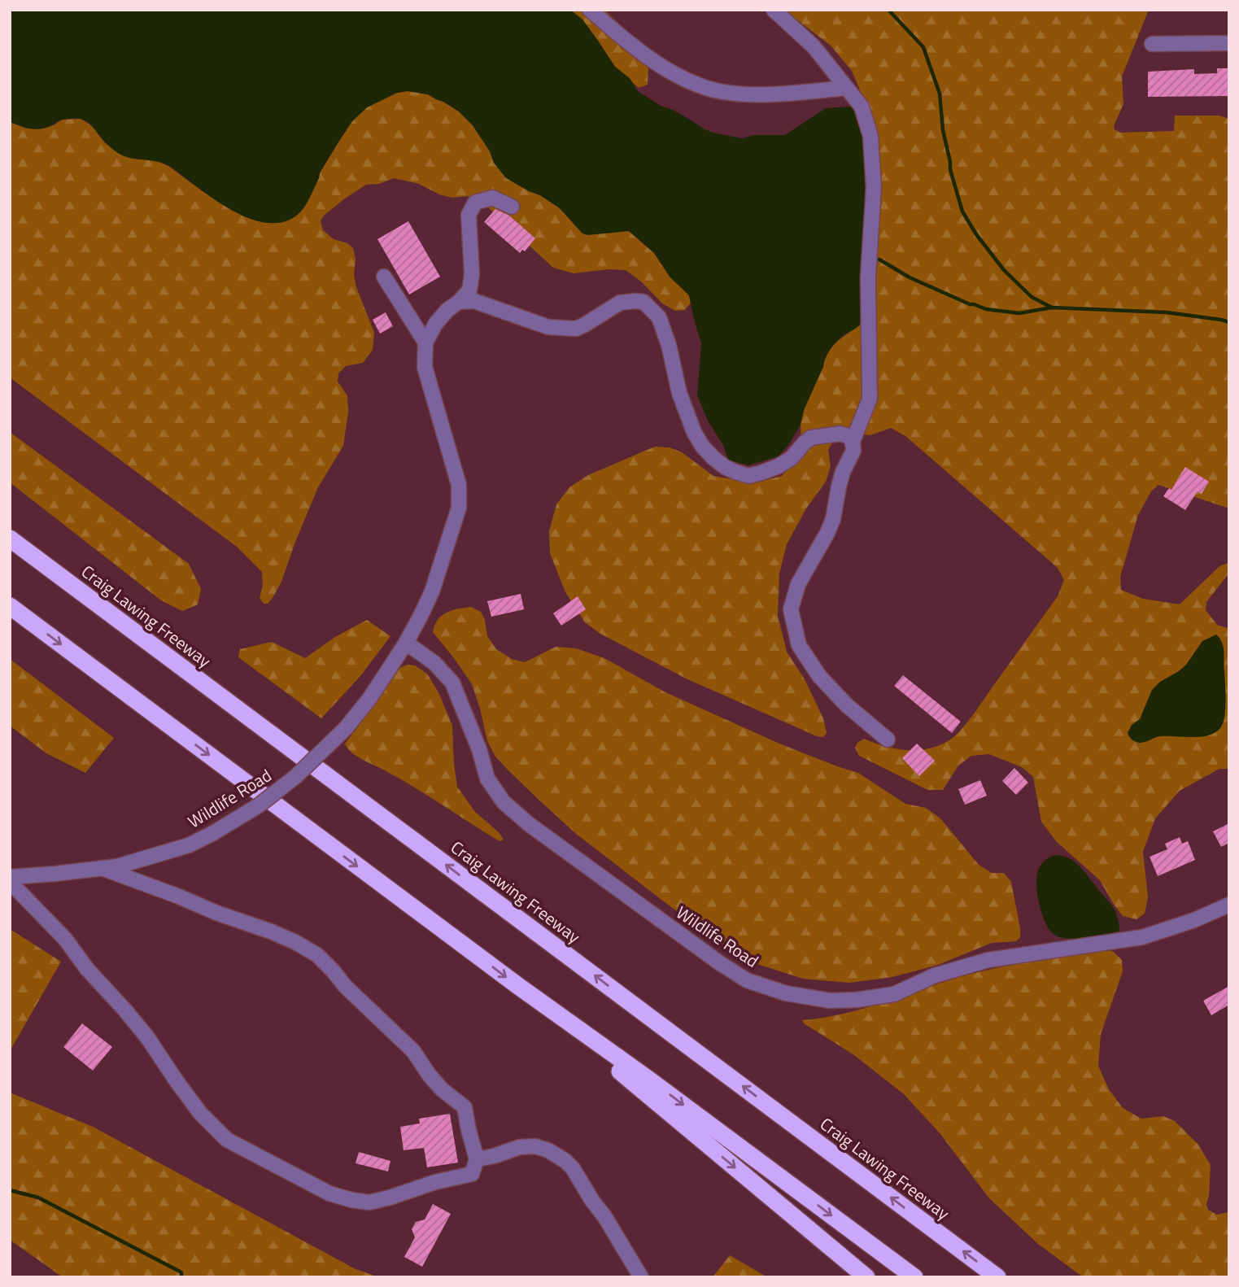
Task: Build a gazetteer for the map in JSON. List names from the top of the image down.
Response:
{
  "streets": {
    "highway": ["Craig Lawing Freeway"],
    "street": ["Wildlife Road"]
  }
}
